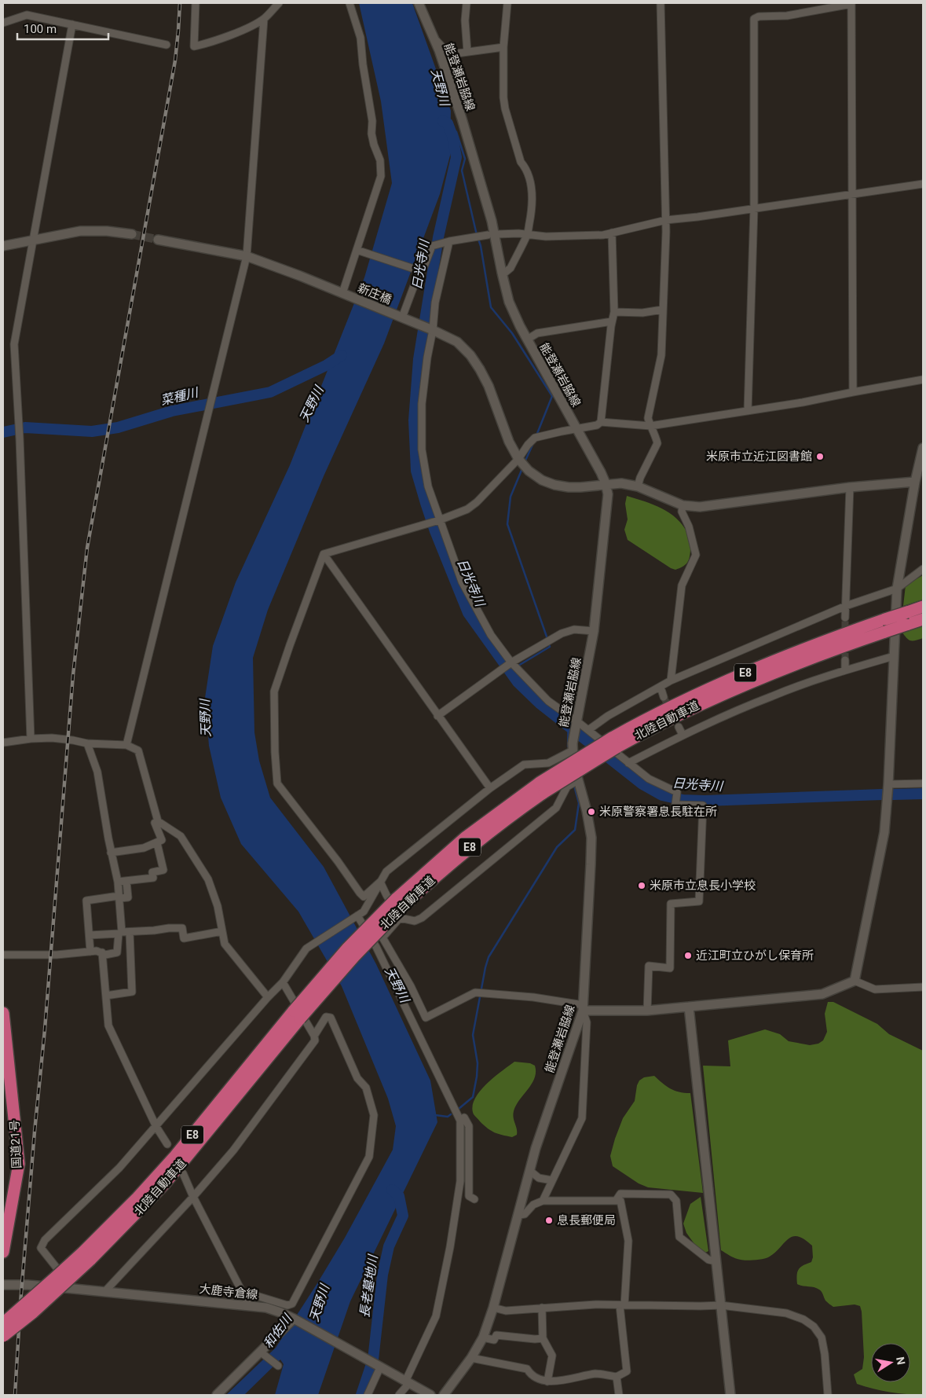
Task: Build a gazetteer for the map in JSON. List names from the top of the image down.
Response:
{
  "streets": {
    "highway": ["E8", "北陸自動車道", "国道21号"],
    "street": ["能登瀬岩脇線", "新庄橋", "大鹿寺倉線"]
  },
  "crossings": [
    ["能登瀬岩脇線", "新庄橋"],
    ["北陸自動車道", "大鹿寺倉線"]
  ],
  "water": [
    "天野川",
    "日光寺川",
    "菜種川",
    "長老墓地川",
    "和佐川"
  ],
  "places": [
    "米原市立近江図書館",
    "米原警察署息長駐在所",
    "米原市立息長小学校",
    "近江町立ひがし保育所",
    "息長郵便局"
  ],
  "scale_bar": "100 m",
  "north": "right"
}
